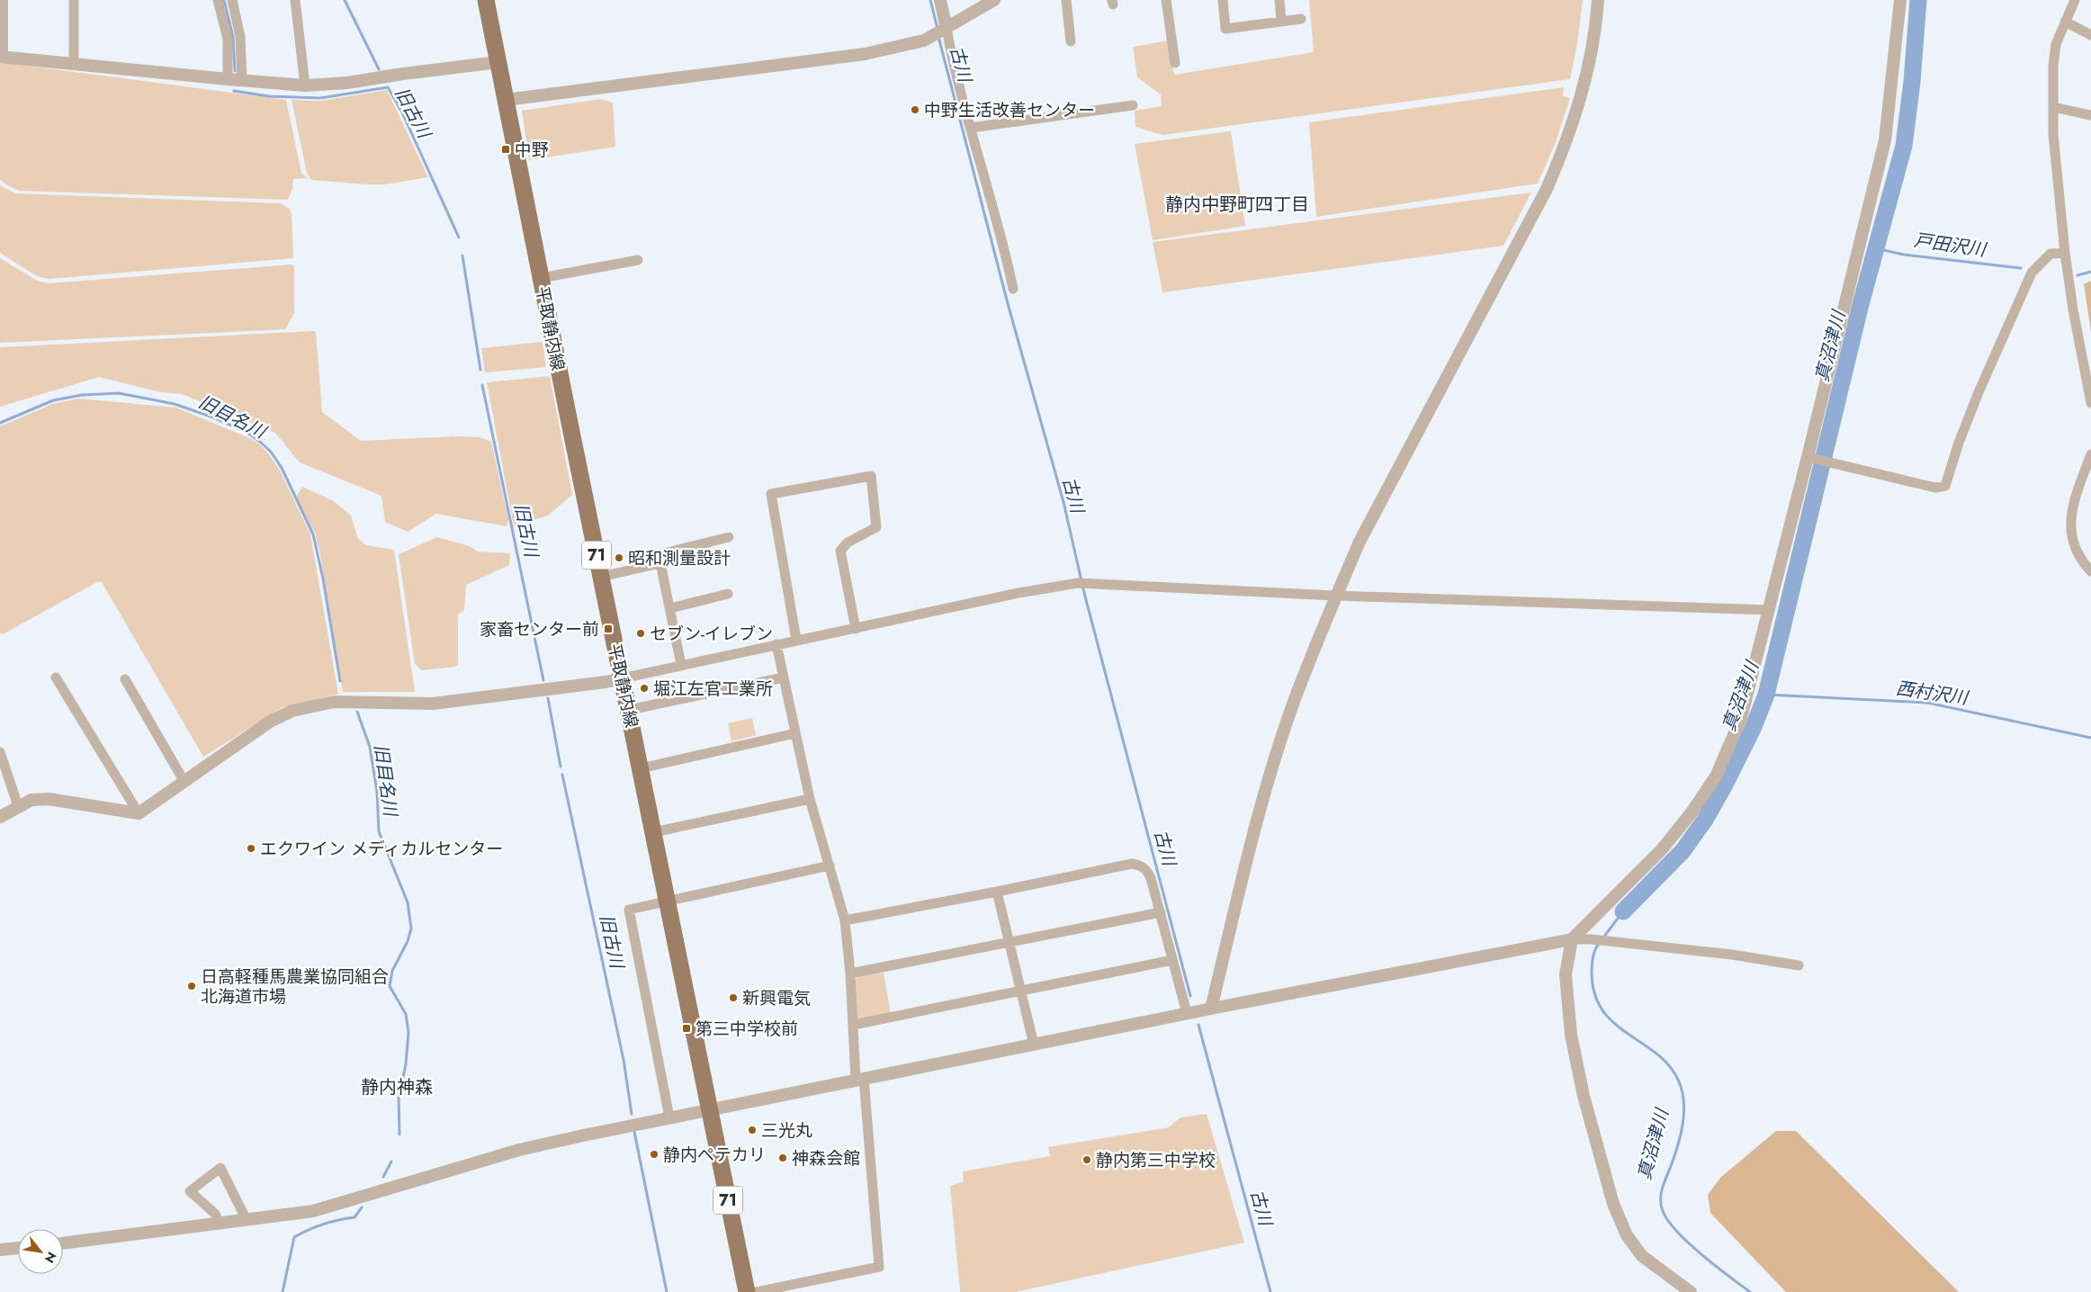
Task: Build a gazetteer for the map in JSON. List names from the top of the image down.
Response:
{
  "streets": {
    "main road": ["平取静内線", "71"]
  },
  "districts": ["静内中野町四丁目", "静内神森"],
  "water": [
    "古川",
    "旧古川",
    "戸田沢川",
    "真沼津川",
    "旧目名川",
    "西村沢川"
  ],
  "places": {
    "other": [
      "中野生活改善センター",
      "昭和測量設計",
      "セブン-イレブン",
      "堀江左官工業所",
      "エクワイン メディカルセンター",
      "日高軽種馬農業協同組合 北海道市場",
      "新興電気",
      "三光丸",
      "静内ぺテカリ",
      "神森会館",
      "静内第三中学校"
    ],
    "transit": ["中野", "家畜センター前", "第三中学校前"]
  },
  "north": "bottom right"
}
